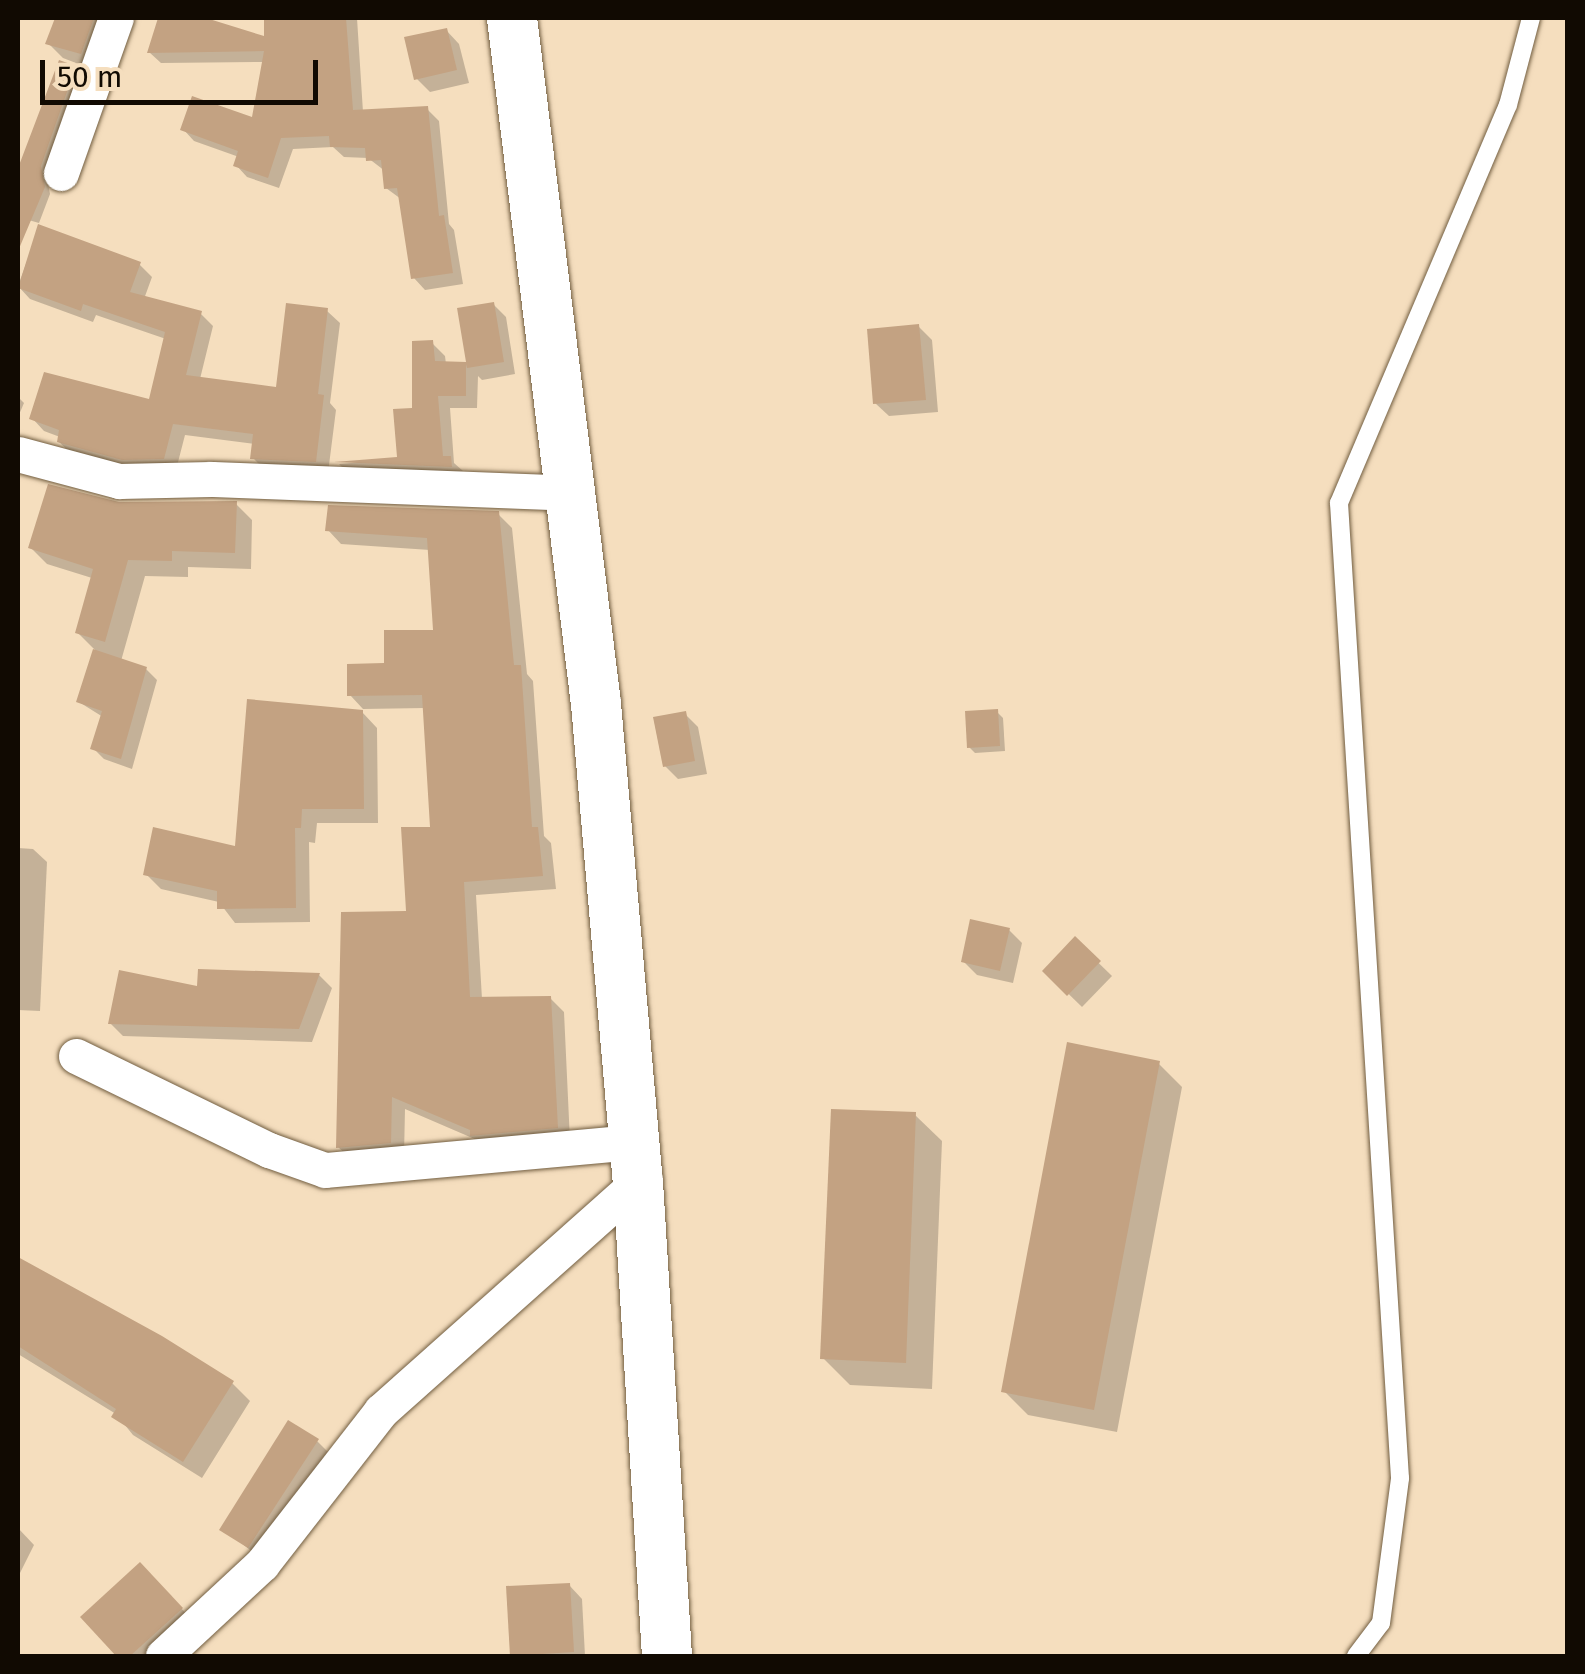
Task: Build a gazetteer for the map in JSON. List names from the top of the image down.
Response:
{
  "scale_bar": "50 m"
}
